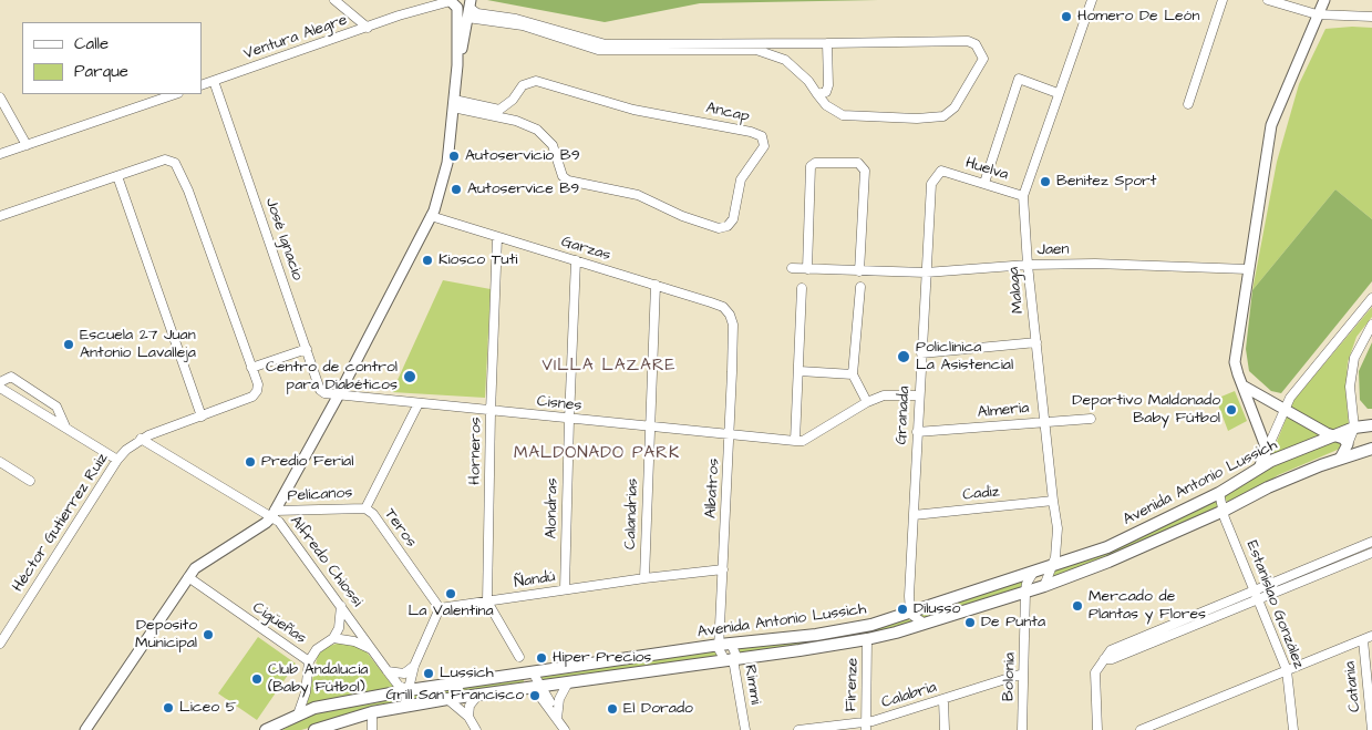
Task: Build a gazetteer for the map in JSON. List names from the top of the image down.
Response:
{
  "streets": {
    "main road": ["Avenida Antonio Lussich"],
    "street": [
      "Ventura Alegre",
      "Ancap",
      "Huelva",
      "José Ignacio",
      "Garzas",
      "Jaen",
      "Malaga",
      "Cisnes",
      "Almeria",
      "Granada",
      "Horneros",
      "Albatros",
      "Cadiz",
      "Pelícanos",
      "Alondras",
      "Calandrias",
      "Héctor Gutierrez Ruiz",
      "Teros",
      "Alfredo Chiossi",
      "Ñandú",
      "Estanislao González",
      "Cigüeñas",
      "Bolonia",
      "Rimmi",
      "Firenze",
      "Catania",
      "Calabria"
    ]
  },
  "crossings": [
    ["Ventura Alegre", "José Ignacio"],
    ["Huelva", "Malaga"],
    ["Huelva", "Granada"],
    ["José Ignacio", "Cisnes"],
    ["Garzas", "Horneros"],
    ["Garzas", "Albatros"],
    ["Garzas", "Alondras"],
    ["Garzas", "Calandrias"],
    ["Jaen", "Malaga"],
    ["Jaen", "Granada"],
    ["Malaga", "Almeria"],
    ["Malaga", "Avenida Antonio Lussich"],
    ["Malaga", "Cadiz"],
    ["Cisnes", "Horneros"],
    ["Cisnes", "Albatros"],
    ["Cisnes", "Alondras"],
    ["Cisnes", "Calandrias"],
    ["Cisnes", "Teros"],
    ["Almeria", "Granada"],
    ["Granada", "Avenida Antonio Lussich"],
    ["Granada", "Cadiz"],
    ["Horneros", "Ñandú"],
    ["Avenida Antonio Lussich", "Albatros"],
    ["Avenida Antonio Lussich", "Alfredo Chiossi"],
    ["Avenida Antonio Lussich", "Estanislao González"],
    ["Avenida Antonio Lussich", "Cigüeñas"],
    ["Avenida Antonio Lussich", "Bolonia"],
    ["Avenida Antonio Lussich", "Rimmi"],
    ["Avenida Antonio Lussich", "Firenze"],
    ["Albatros", "Ñandú"],
    ["Albatros", "Rimmi"],
    ["Pelícanos", "Teros"],
    ["Pelícanos", "Alfredo Chiossi"],
    ["Alondras", "Ñandú"],
    ["Calandrias", "Ñandú"],
    ["Héctor Gutierrez Ruiz", "Alfredo Chiossi"],
    ["Teros", "Ñandú"],
    ["Bolonia", "Calabria"],
    ["Firenze", "Calabria"]
  ],
  "districts": ["VILLA LAZARE", "MALDONADO PARK"],
  "places": [
    "Homero De León",
    "Autoservicio B9",
    "Benitez Sport",
    "Autoservice B9",
    "Kiosco Tuti",
    "Escuela 27 Juan Antonio Lavalleja",
    "Policlinica La Asistencial",
    "Centro de control para Diabéticos",
    "Deportivo Maldonado Baby Fútbol",
    "Predio Ferial",
    "La Valentina",
    "Mercado de Plantas y Flores",
    "Dilusso",
    "De Punta",
    "Deposito Municipal",
    "Hiper Precios",
    "Lussich",
    "Club Andalucía (Baby Fútbol)",
    "Grill San Francisco",
    "Liceo 5",
    "El Dorado"
  ],
  "legend": ["Calle", "Parque"]
}
